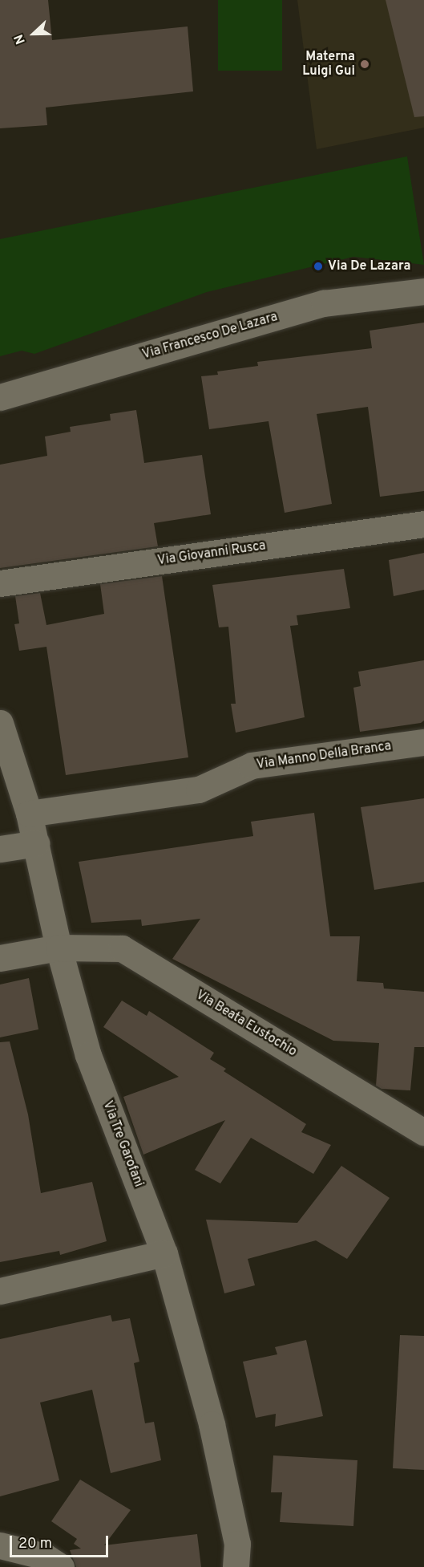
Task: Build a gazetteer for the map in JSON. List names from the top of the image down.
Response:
{
  "streets": {
    "street": [
      "Via Francesco De Lazara",
      "Via Giovanni Rusca",
      "Via Manno Della Branca",
      "Via Beata Eustochio",
      "Via Tre Garofani"
    ]
  },
  "crossings": [
    ["Via Manno Della Branca", "Via Tre Garofani"],
    ["Via Beata Eustochio", "Via Tre Garofani"]
  ],
  "places": ["Materna Luigi Gui", "Via De Lazara"],
  "scale_bar": "20 m",
  "north": "left"
}
